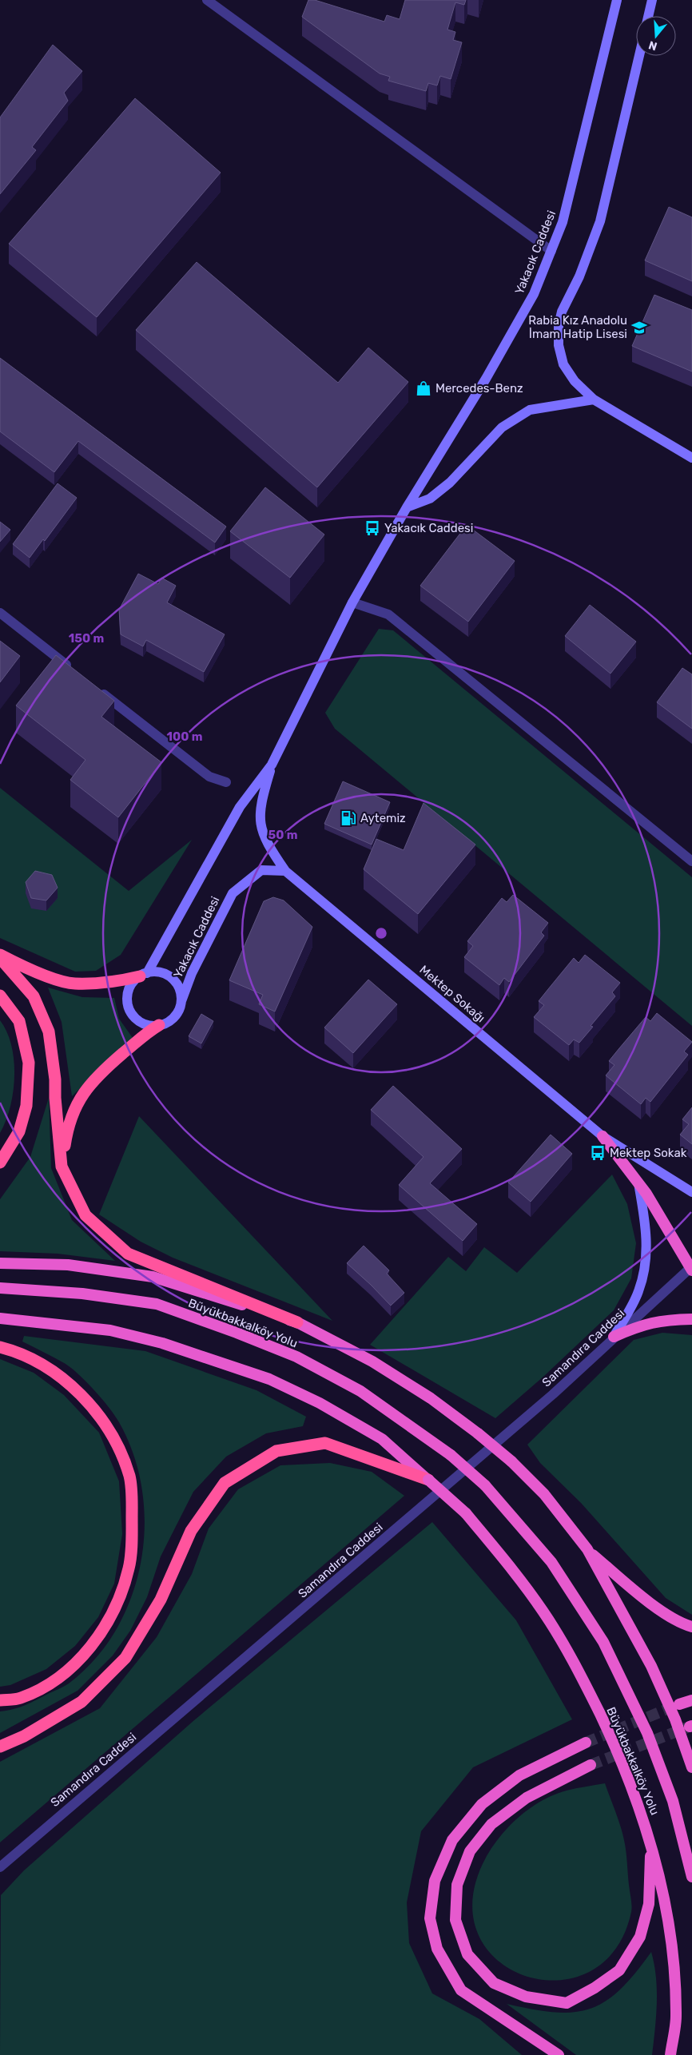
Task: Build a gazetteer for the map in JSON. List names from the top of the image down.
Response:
{
  "streets": {
    "highway": ["Büyükbakkalköy Yolu"],
    "main road": ["Yakacık Caddesi", "Mektep Sokağı"],
    "street": ["Samandıra Caddesi"]
  },
  "crossings": [
    ["Yakacık Caddesi", "Mektep Sokağı"]
  ],
  "places": {
    "school or university": ["Rabia Kız Anadolu İmam Hatip Lisesi"],
    "shop": ["Mercedes-Benz"],
    "bus stop": ["Yakacık Caddesi", "Mektep Sokak"],
    "fuel station": ["Aytemiz"]
  },
  "north": "bottom",
  "rings": ["150 m", "100 m", "50 m"]
}
